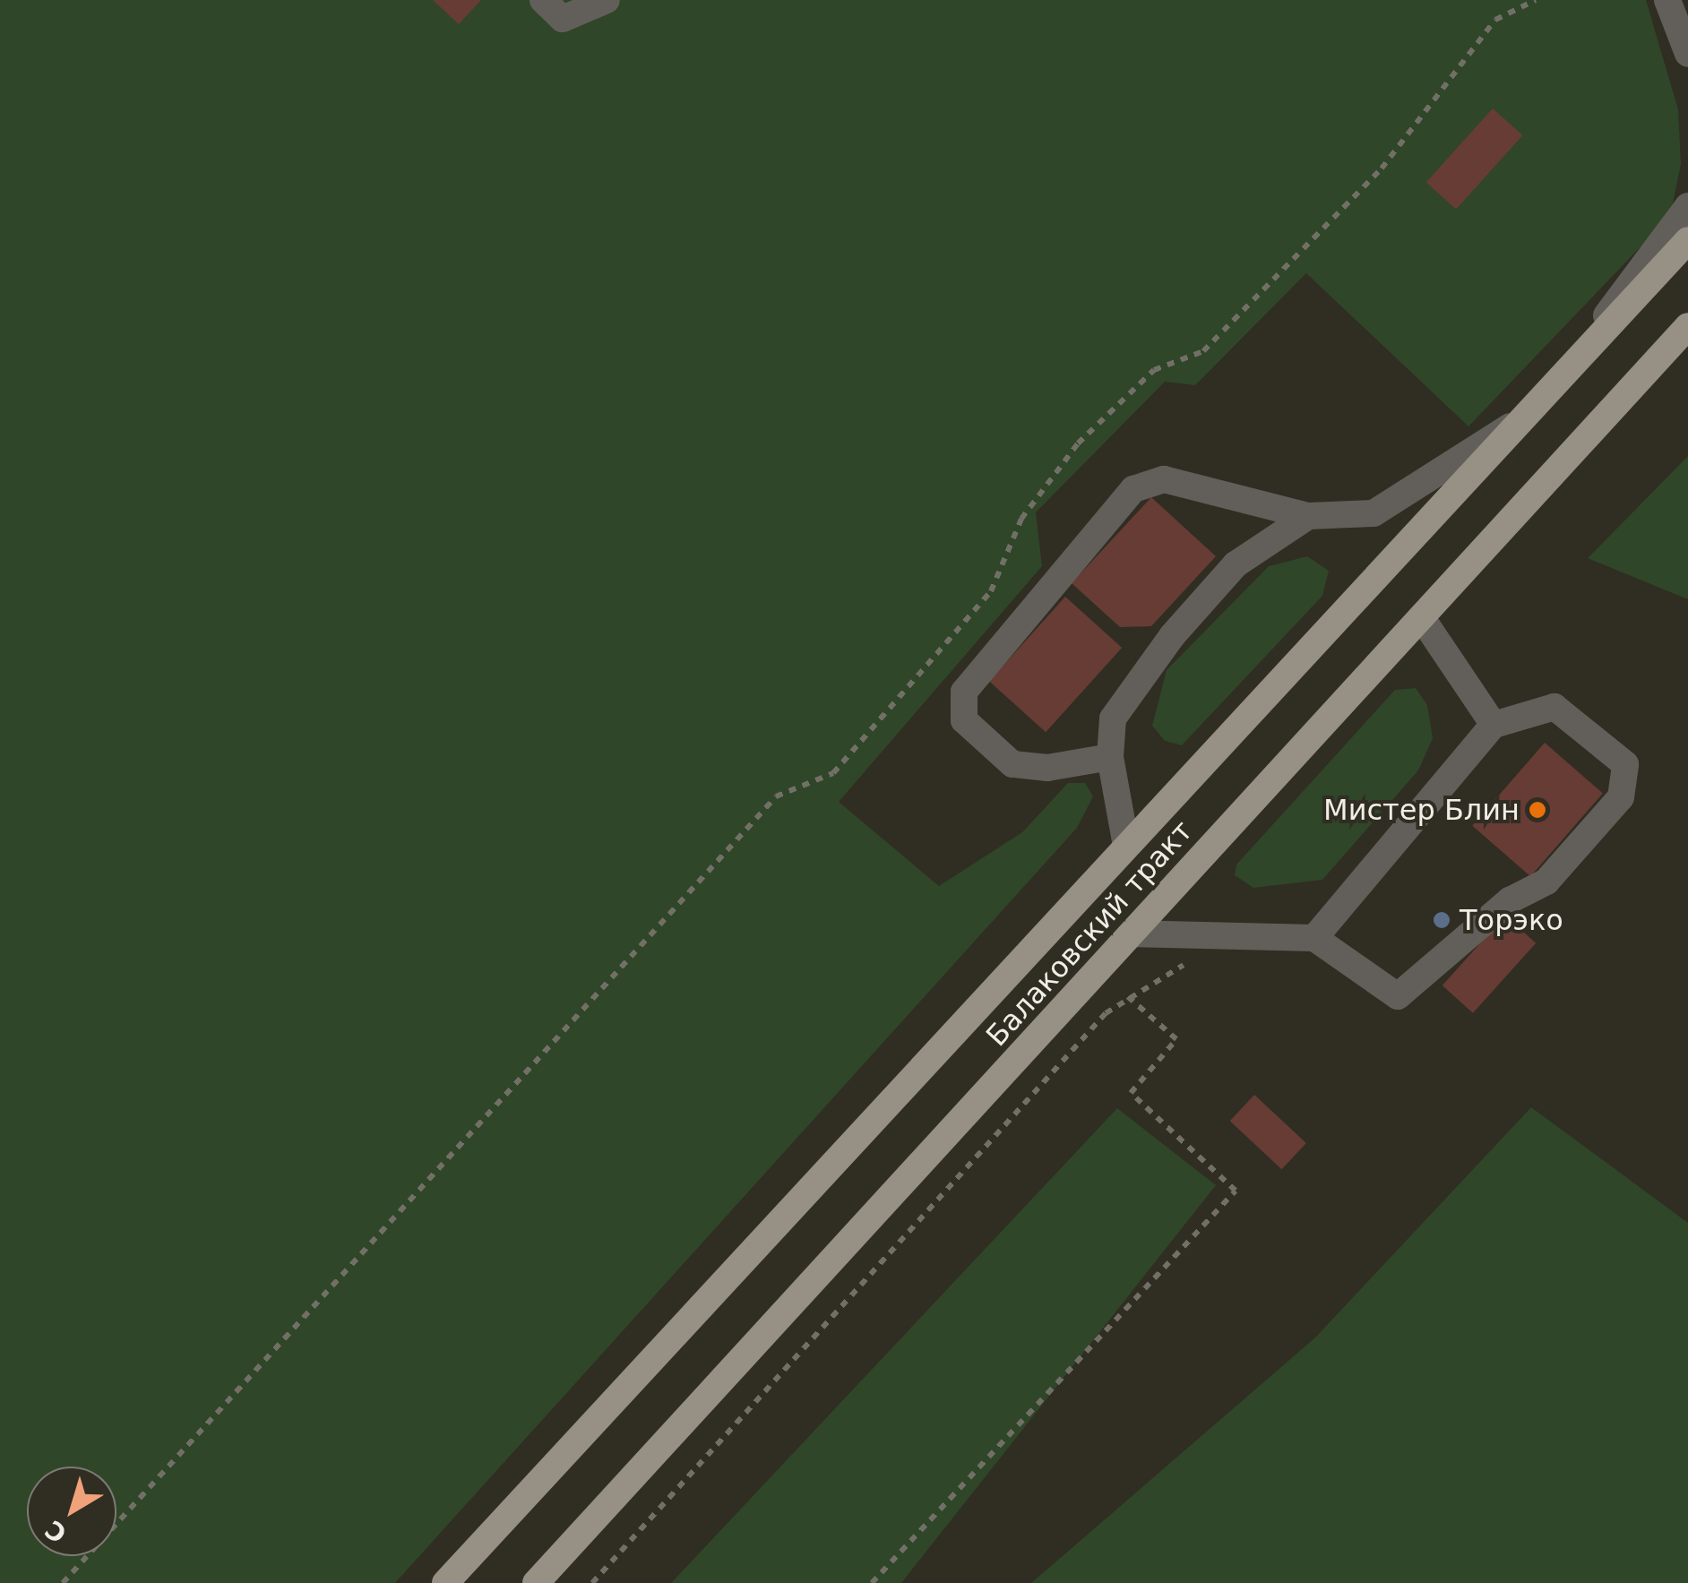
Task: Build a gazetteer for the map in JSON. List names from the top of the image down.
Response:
{
  "streets": {
    "main road": ["Балаковский тракт"]
  },
  "places": ["Мистер Блин", "Торэко"],
  "north": "bottom left"
}
